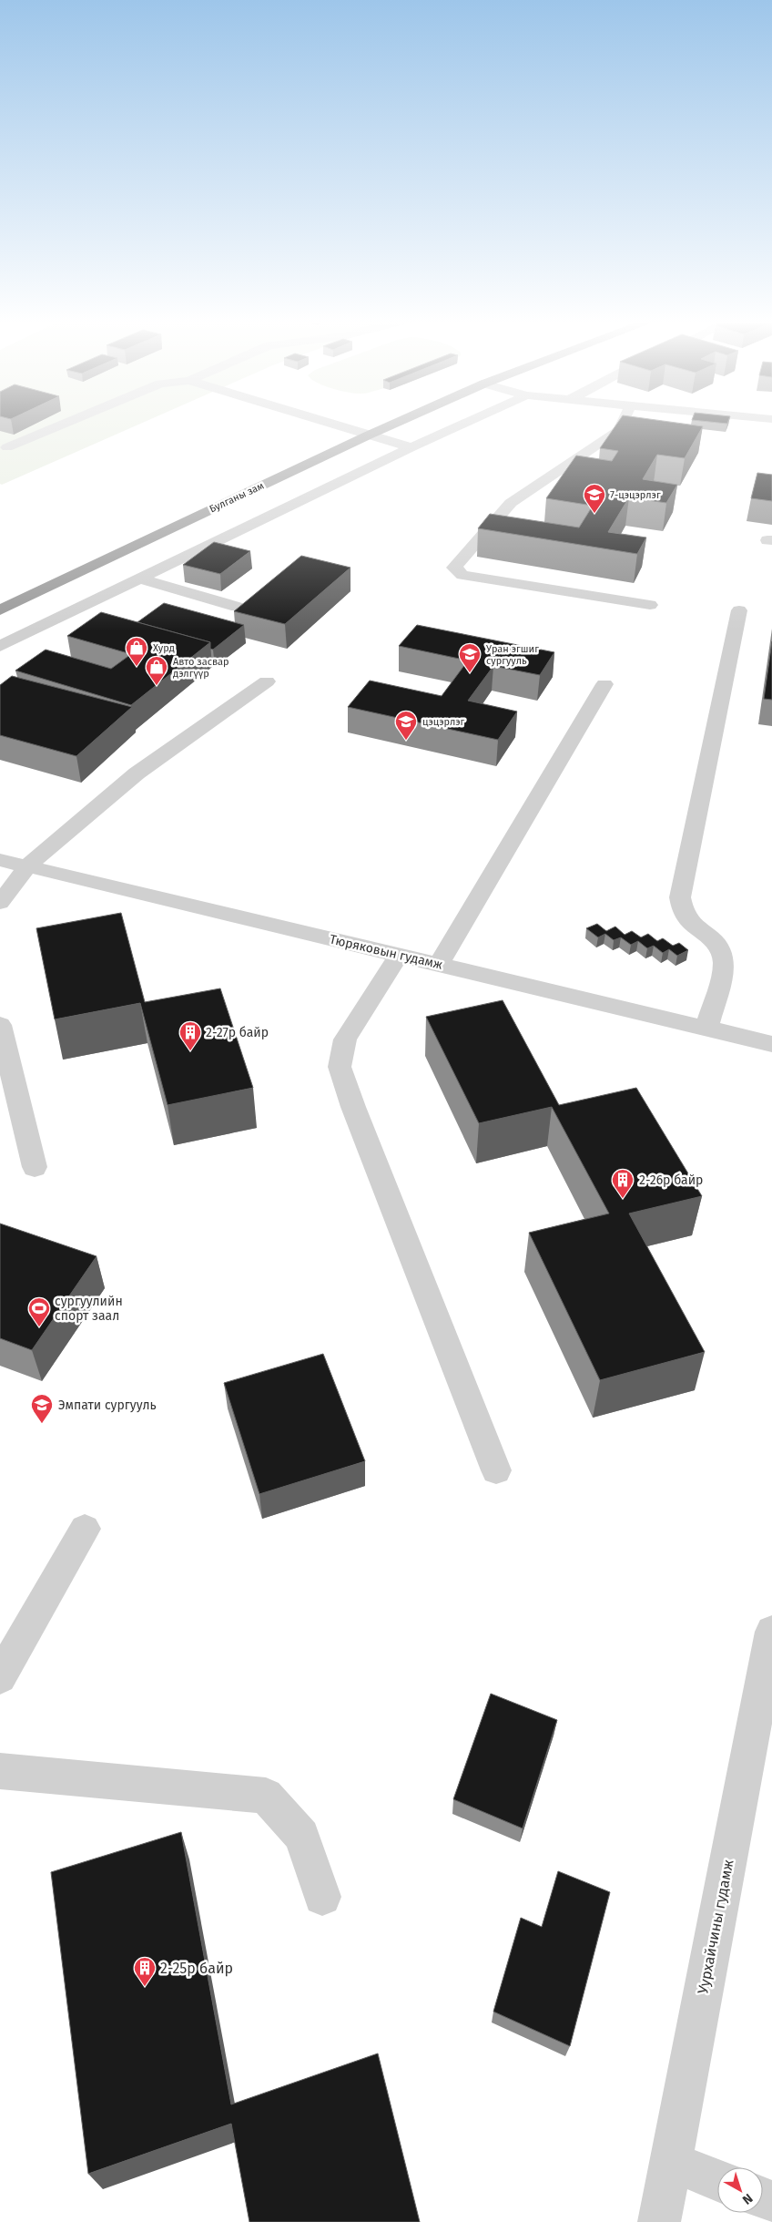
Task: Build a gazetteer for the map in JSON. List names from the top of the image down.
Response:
{
  "streets": {
    "highway": ["Булганы зам"],
    "street": ["Тюряковын гудамж", "Уурхайчины гудамж"]
  },
  "places": {
    "school or university": [
      "7-цэцэрлэг",
      "Уран эгшиг сургууль",
      "цэцэрлэг",
      "Эмпати сургууль"
    ],
    "shop": ["Хурд", "Авто засвар дэлгүүр"],
    "building": ["2-27р байр", "2-26р байр", "2-25р байр"],
    "sports": ["сургуулийн спорт заал"]
  },
  "north": "bottom right"
}
